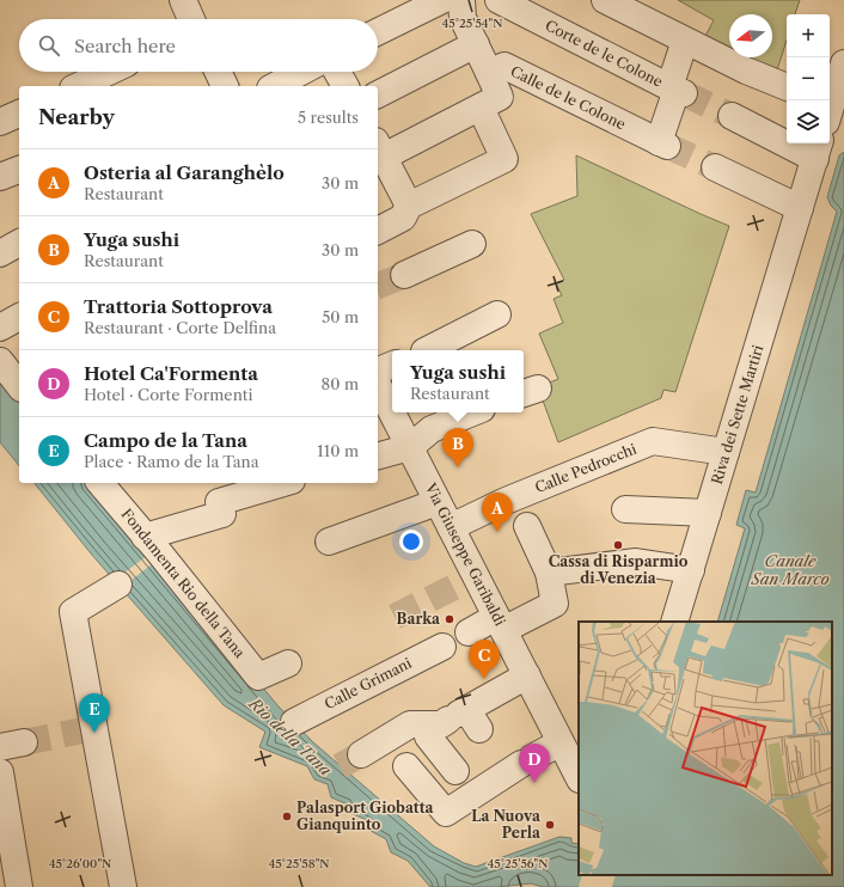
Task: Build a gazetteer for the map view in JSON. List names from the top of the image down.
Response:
{
  "streets": {
    "street": [
      "Corte de le Colone",
      "Calle de le Colone",
      "Riva dei Sette Martiri",
      "Calle Pedrocchi",
      "Via Giuseppe Garibaldi",
      "Fondamenta Rio della Tana",
      "Calle Grimani"
    ]
  },
  "crossings": [
    ["Corte de le Colone", "Calle de le Colone"],
    ["Riva dei Sette Martiri", "Calle Pedrocchi"],
    ["Calle Pedrocchi", "Via Giuseppe Garibaldi"]
  ],
  "water": ["Canale San Marco", "Rio della Tana"],
  "places": [
    "Cassa di Risparmio di Venezia",
    "Barka",
    "Palasport Giobatta Gianquinto",
    "La Nuova Perla"
  ],
  "north": "left",
  "page": {
    "map_buttons": ["+", "−"],
    "search": "Search here",
    "heading": ["Nearby", "5 results"],
    "list": [
      {
        "mark": "A",
        "name": "Osteria al Garanghèlo",
        "note": "Restaurant",
        "value": "30 m"
      },
      {
        "mark": "B",
        "name": "Yuga sushi",
        "note": "Restaurant",
        "value": "30 m"
      },
      {
        "mark": "C",
        "name": "Trattoria Sottoprova",
        "note": "Restaurant · Corte Delfina",
        "value": "50 m"
      },
      {
        "mark": "D",
        "name": "Hotel Ca'Formenta",
        "note": "Hotel · Corte Formenti",
        "value": "80 m"
      },
      {
        "mark": "E",
        "name": "Campo de la Tana",
        "note": "Place · Ramo de la Tana",
        "value": "110 m"
      }
    ],
    "popup": ["Yuga sushi", "Restaurant"],
    "pins": [
      "B",
      "A",
      "C",
      "E",
      "D"
    ]
  },
  "coordinates": [
    "45°25'54\"N",
    "45°26'00\"N",
    "45°25'58\"N",
    "45°25'56\"N"
  ]
}
